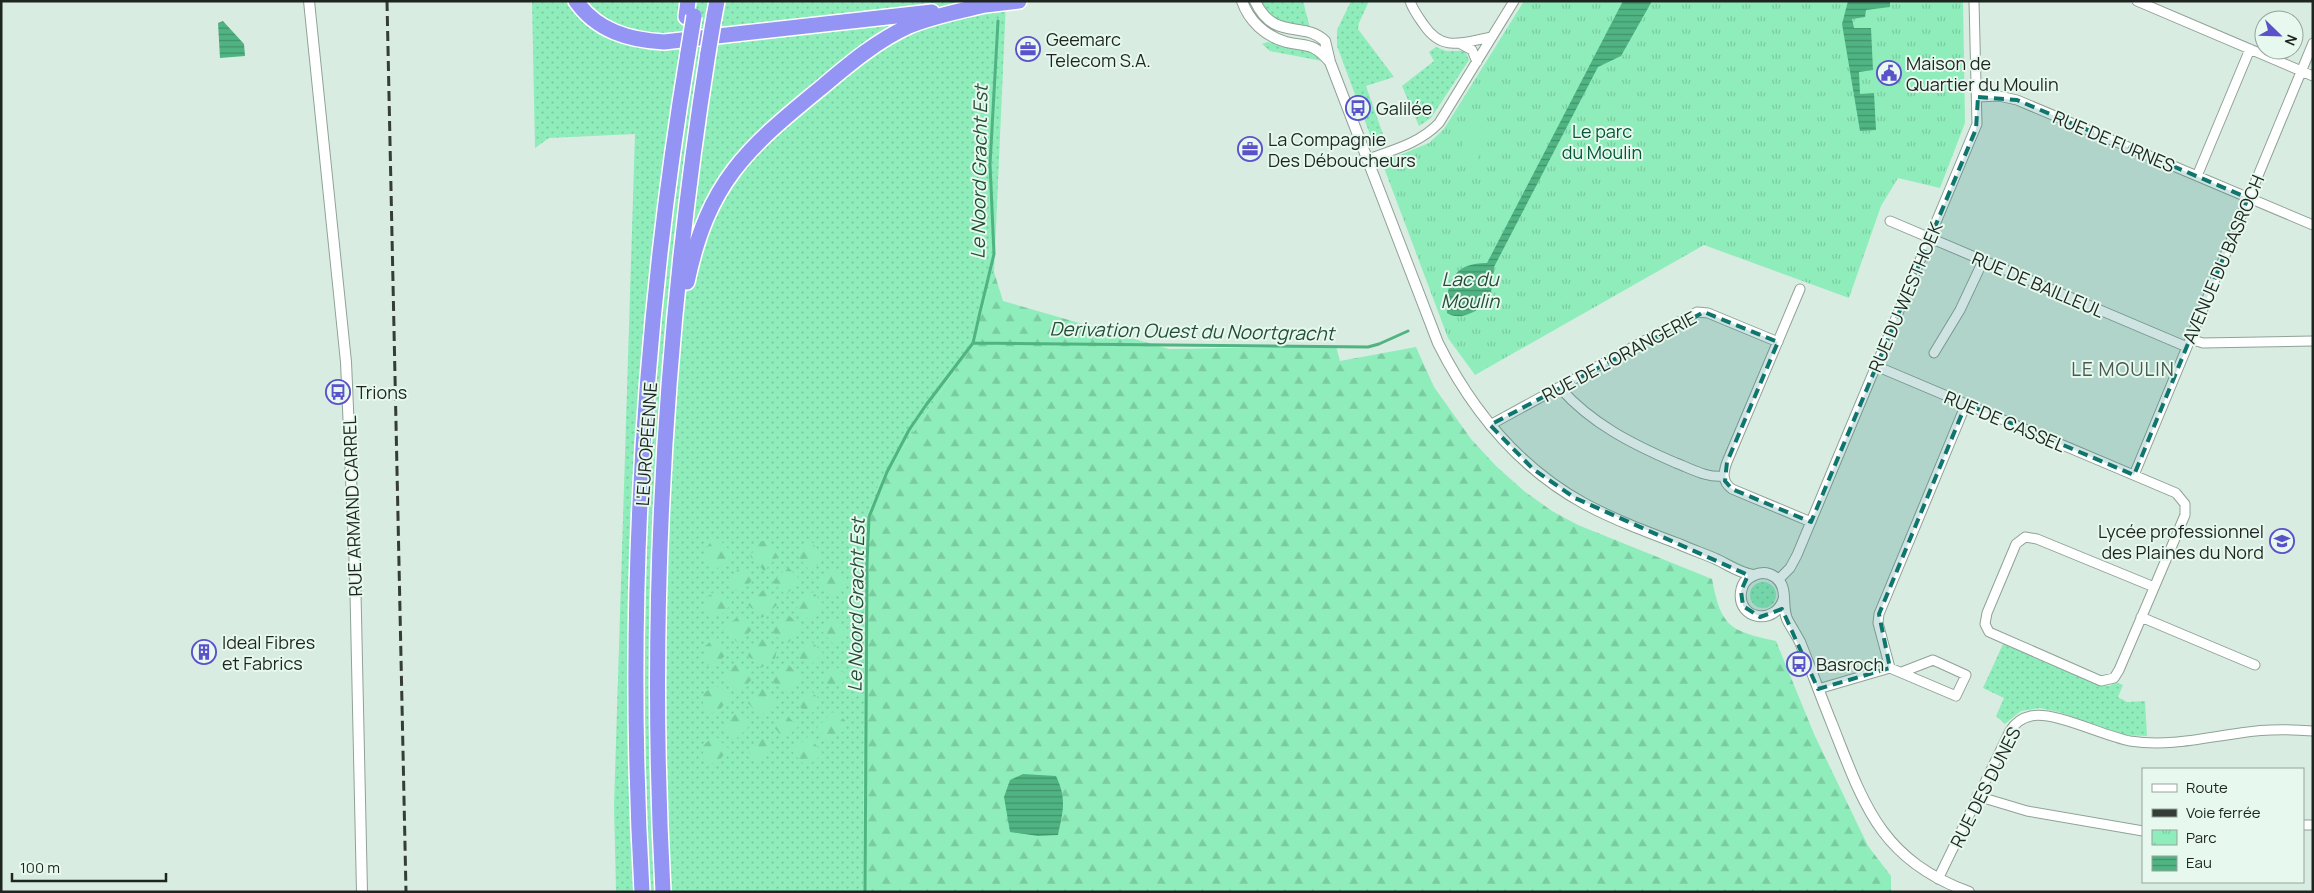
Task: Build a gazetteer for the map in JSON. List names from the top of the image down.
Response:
{
  "streets": {
    "highway": ["L'EUROPÉENNE"],
    "street": [
      "RUE DE FURNES",
      "AVENUE DU BASROCH",
      "RUE DE BAILLEUL",
      "RUE DU WESTHOEK",
      "RUE DE L'ORANGERIE",
      "RUE DE CASSEL",
      "RUE ARMAND CARREL",
      "RUE DES DUNES"
    ]
  },
  "crossings": [
    ["RUE DE FURNES", "AVENUE DU BASROCH"],
    ["RUE DE FURNES", "RUE DU WESTHOEK"],
    ["AVENUE DU BASROCH", "RUE DE BAILLEUL"],
    ["AVENUE DU BASROCH", "RUE DE CASSEL"],
    ["RUE DE BAILLEUL", "RUE DU WESTHOEK"],
    ["RUE DU WESTHOEK", "RUE DE CASSEL"]
  ],
  "districts": ["LE MOULIN"],
  "water": ["Le Noord Gracht Est", "Lac du Moulin", "Derivation Ouest du Noortgracht"],
  "parks": ["Le parc du Moulin"],
  "places": {
    "office": ["Geemarc Telecom S.A.", "La Compagnie Des Déboucheurs"],
    "public building": ["Maison de Quartier du Moulin"],
    "bus stop": ["Galilée", "Trions", "Basroch"],
    "school or university": ["Lycée professionnel des Plaines du Nord"],
    "building": ["Ideal Fibres et Fabrics"]
  },
  "legend": [
    "Route",
    "Voie ferrée",
    "Parc",
    "Eau"
  ],
  "scale_bar": "100 m",
  "north": "bottom right"
}
